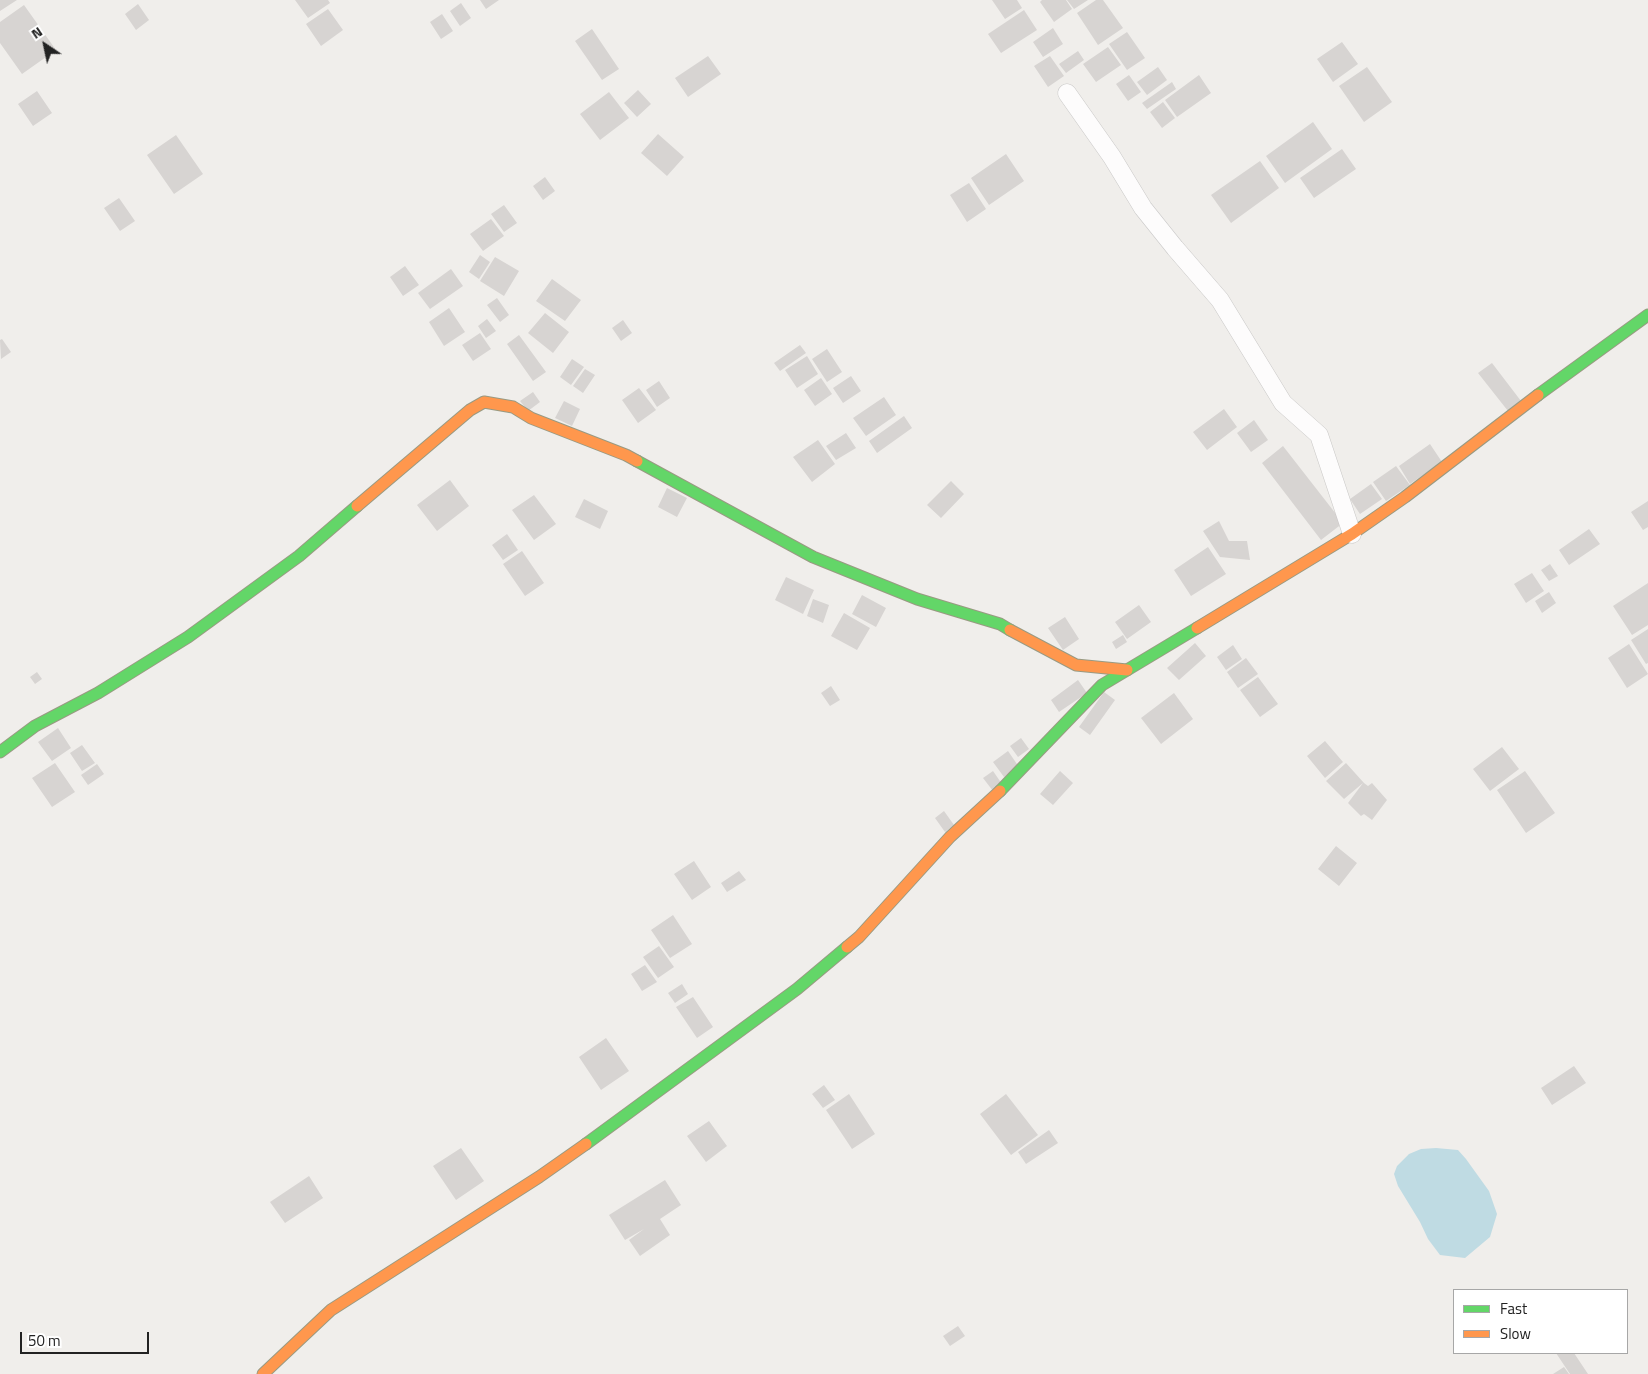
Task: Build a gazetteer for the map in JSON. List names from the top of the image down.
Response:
{
  "legend": ["Fast", "Slow"],
  "scale_bar": "50 m",
  "north": "top left"
}
